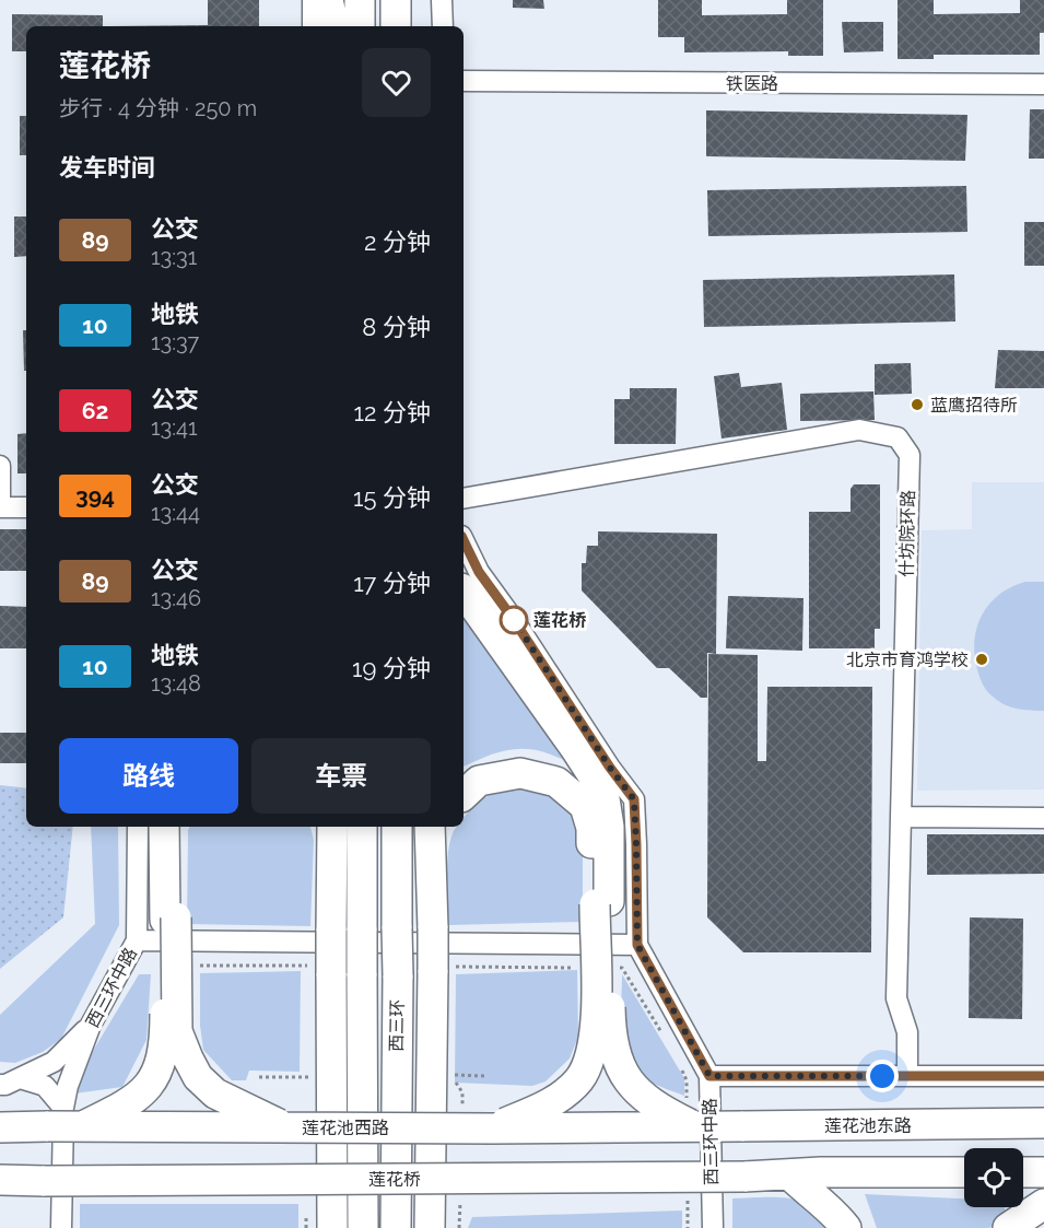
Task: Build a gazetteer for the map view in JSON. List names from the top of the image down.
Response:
{
  "streets": {
    "highway": [
      "西三环",
      "莲花池东路",
      "莲花池西路",
      "莲花桥"
    ],
    "street": ["铁医路", "什坊院环路", "西三环中路"]
  },
  "crossings": [
    ["西三环中路", "莲花池西路"],
    ["莲花池东路", "莲花池西路"]
  ],
  "places": ["蓝鹰招待所", "莲花桥", "北京市育鸿学校"],
  "lines": ["bus line 89"],
  "page": {
    "heading": [
      ["莲花桥", "步行 · 4 分钟 · 250 m"],
      "发车时间"
    ],
    "list": [
      {
        "mark": "89",
        "name": "公交",
        "note": "13:31",
        "value": "2 分钟"
      },
      {
        "mark": "10",
        "name": "地铁",
        "note": "13:37",
        "value": "8 分钟"
      },
      {
        "mark": "62",
        "name": "公交",
        "note": "13:41",
        "value": "12 分钟"
      },
      {
        "mark": "394",
        "name": "公交",
        "note": "13:44",
        "value": "15 分钟"
      },
      {
        "mark": "89",
        "name": "公交",
        "note": "13:46",
        "value": "17 分钟"
      },
      {
        "mark": "10",
        "name": "地铁",
        "note": "13:48",
        "value": "19 分钟"
      }
    ],
    "buttons": ["路线", "车票"]
  }
}
